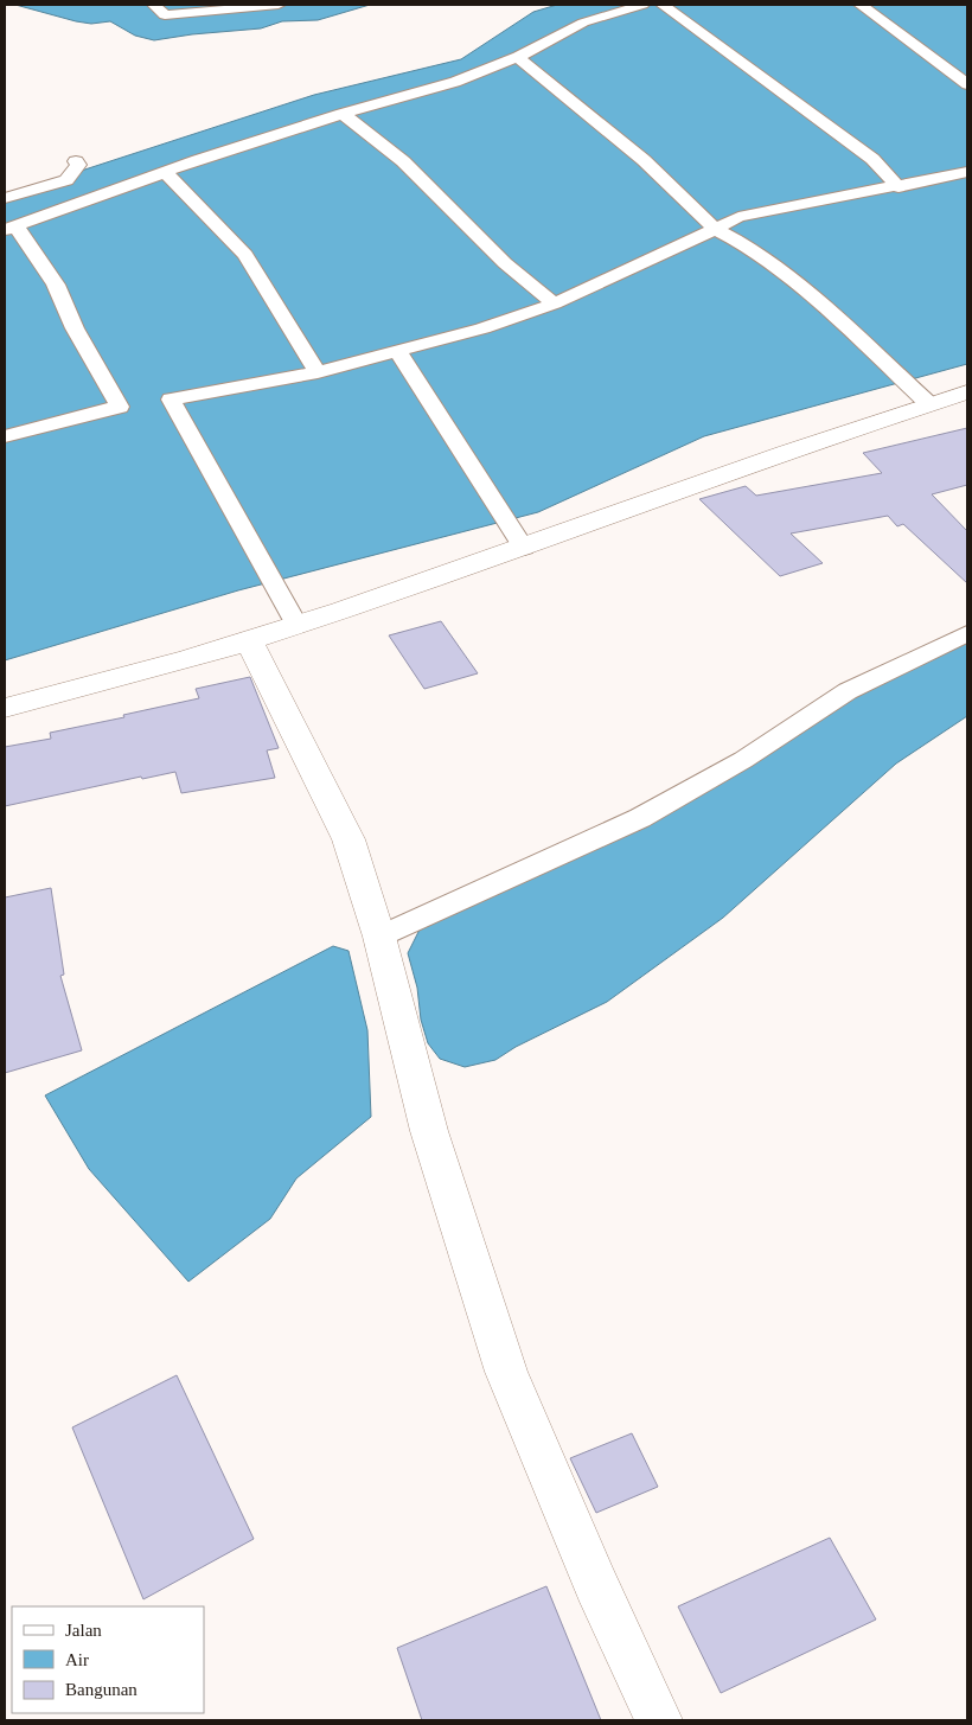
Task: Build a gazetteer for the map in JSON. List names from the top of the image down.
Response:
{
  "legend": ["Jalan", "Air", "Bangunan"]
}
